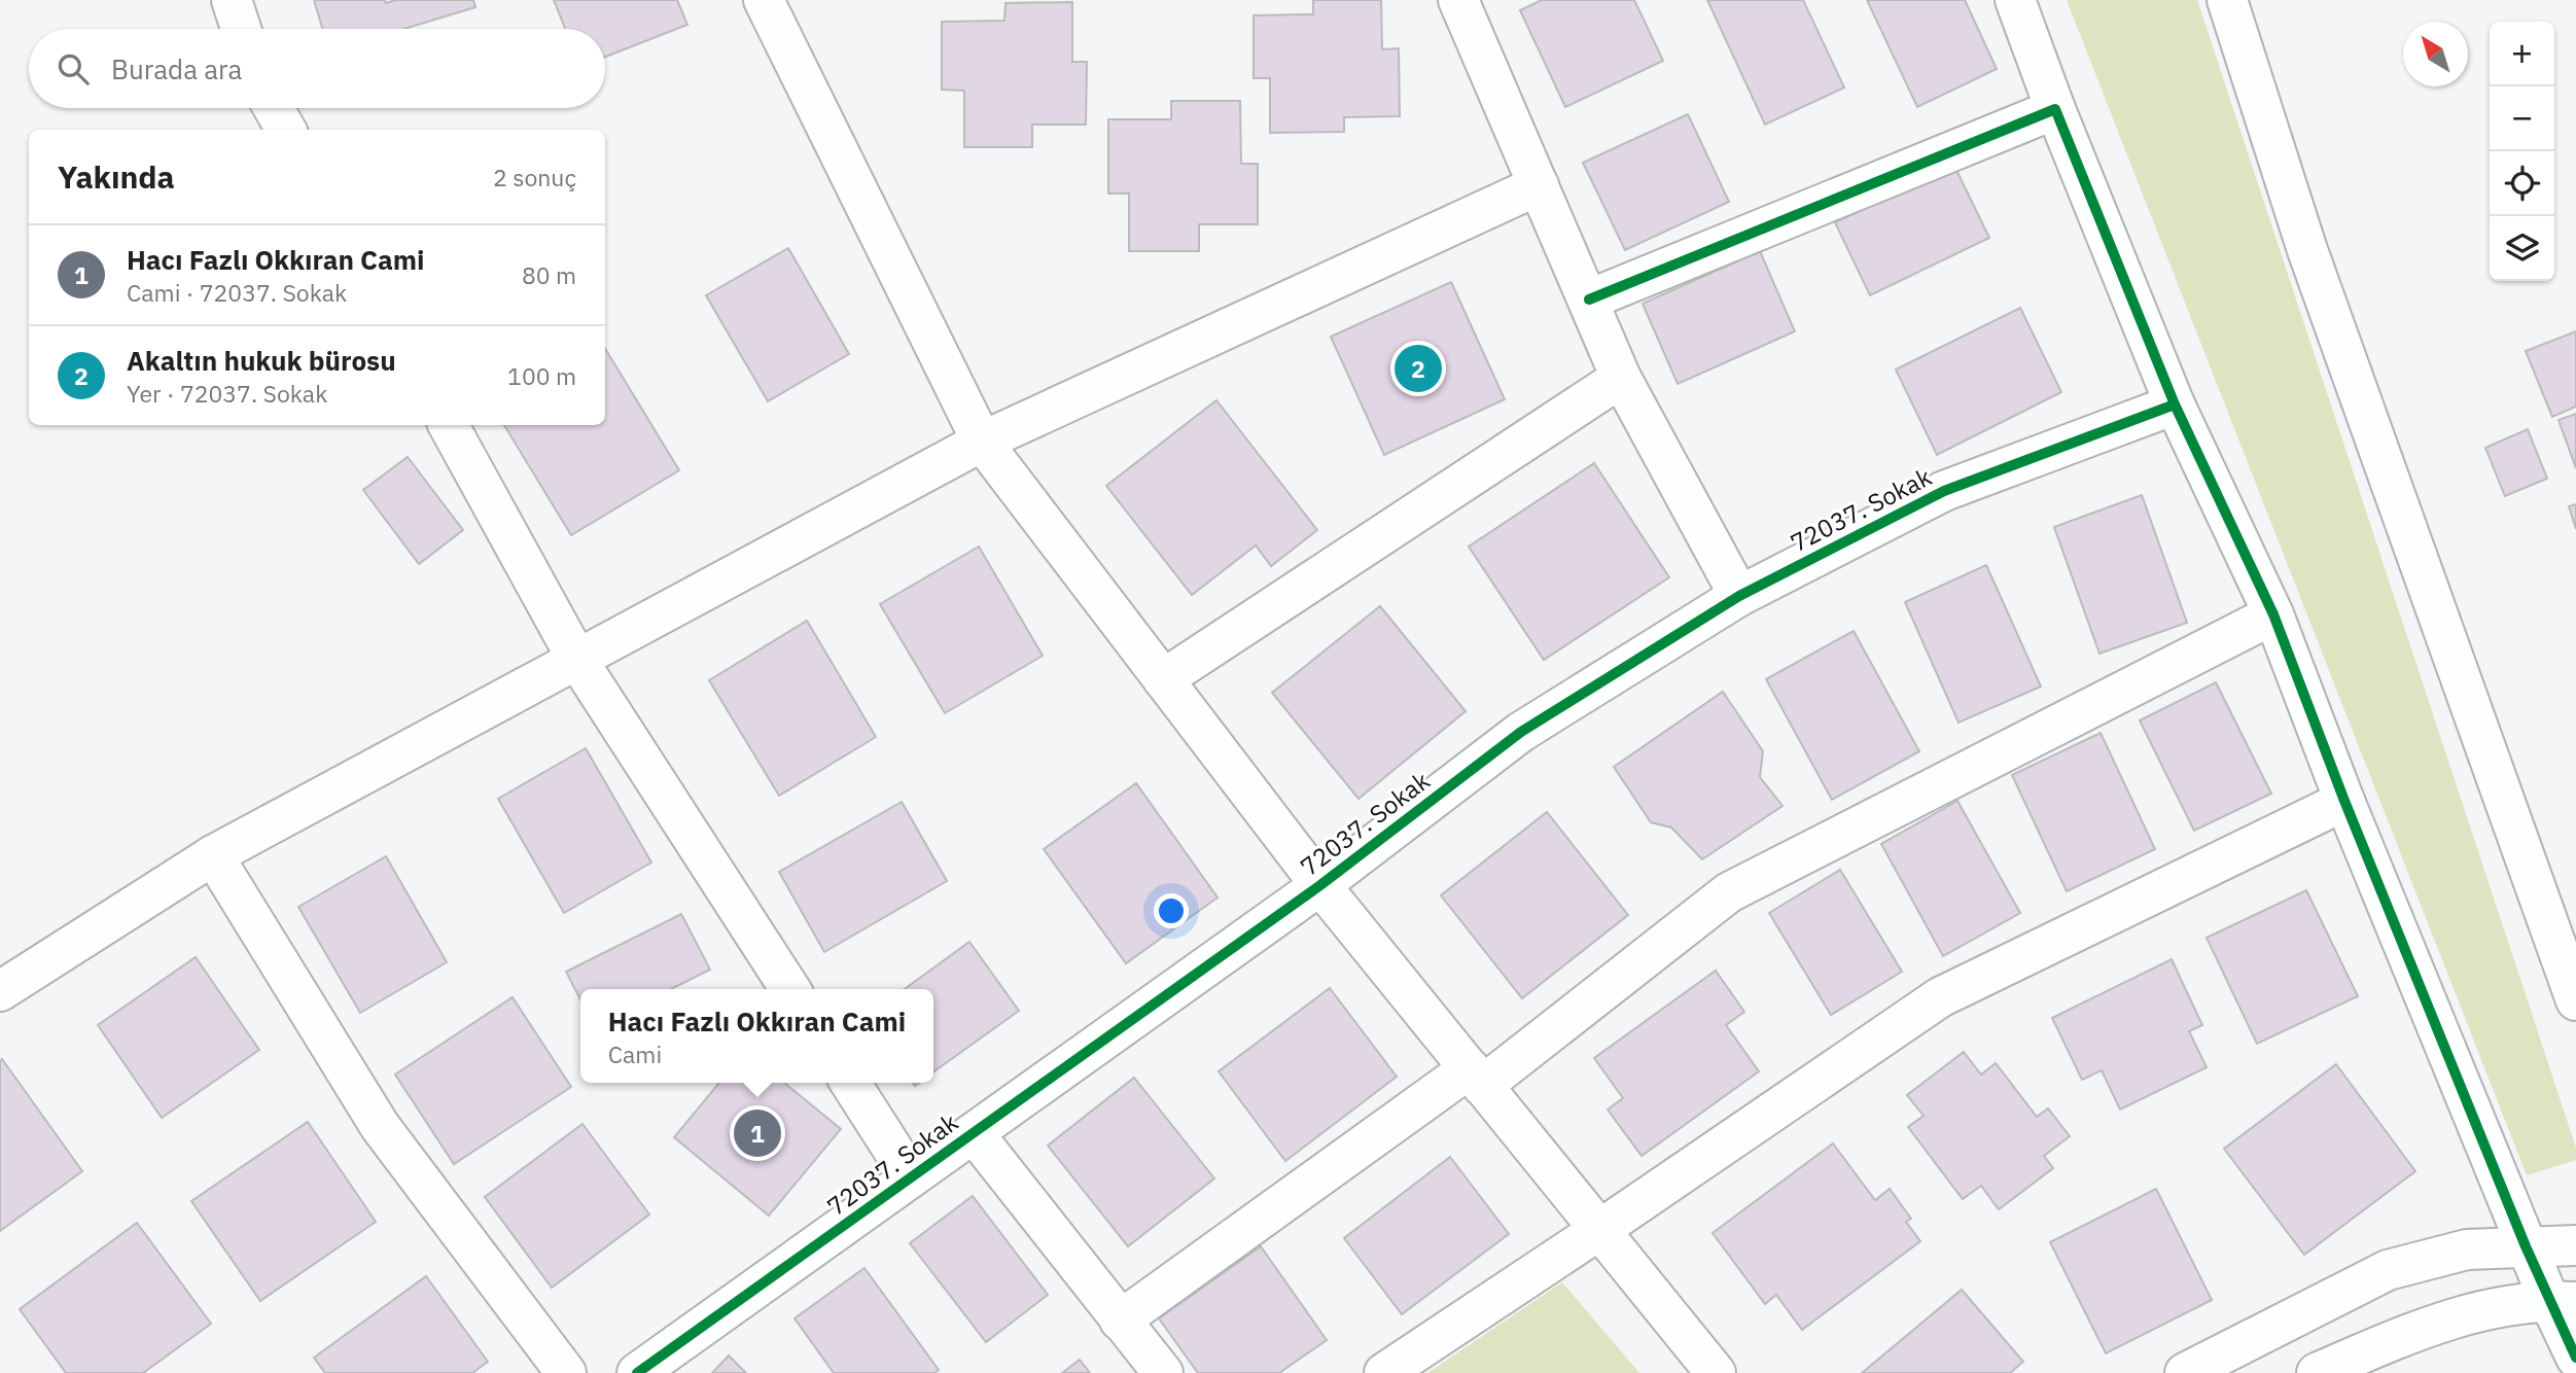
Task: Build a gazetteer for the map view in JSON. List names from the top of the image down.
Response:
{
  "streets": {
    "street": ["72037. Sokak"]
  },
  "north": "top left",
  "page": {
    "map_buttons": ["+", "−"],
    "search": "Burada ara",
    "heading": ["Yakında", "2 sonuç"],
    "list": [
      {
        "mark": "1",
        "name": "Hacı Fazlı Okkıran Cami",
        "note": "Cami · 72037. Sokak",
        "value": "80 m"
      },
      {
        "mark": "2",
        "name": "Akaltın hukuk bürosu",
        "note": "Yer · 72037. Sokak",
        "value": "100 m"
      }
    ],
    "pins": ["2", "1"],
    "popup": ["Hacı Fazlı Okkıran Cami", "Cami"]
  }
}
